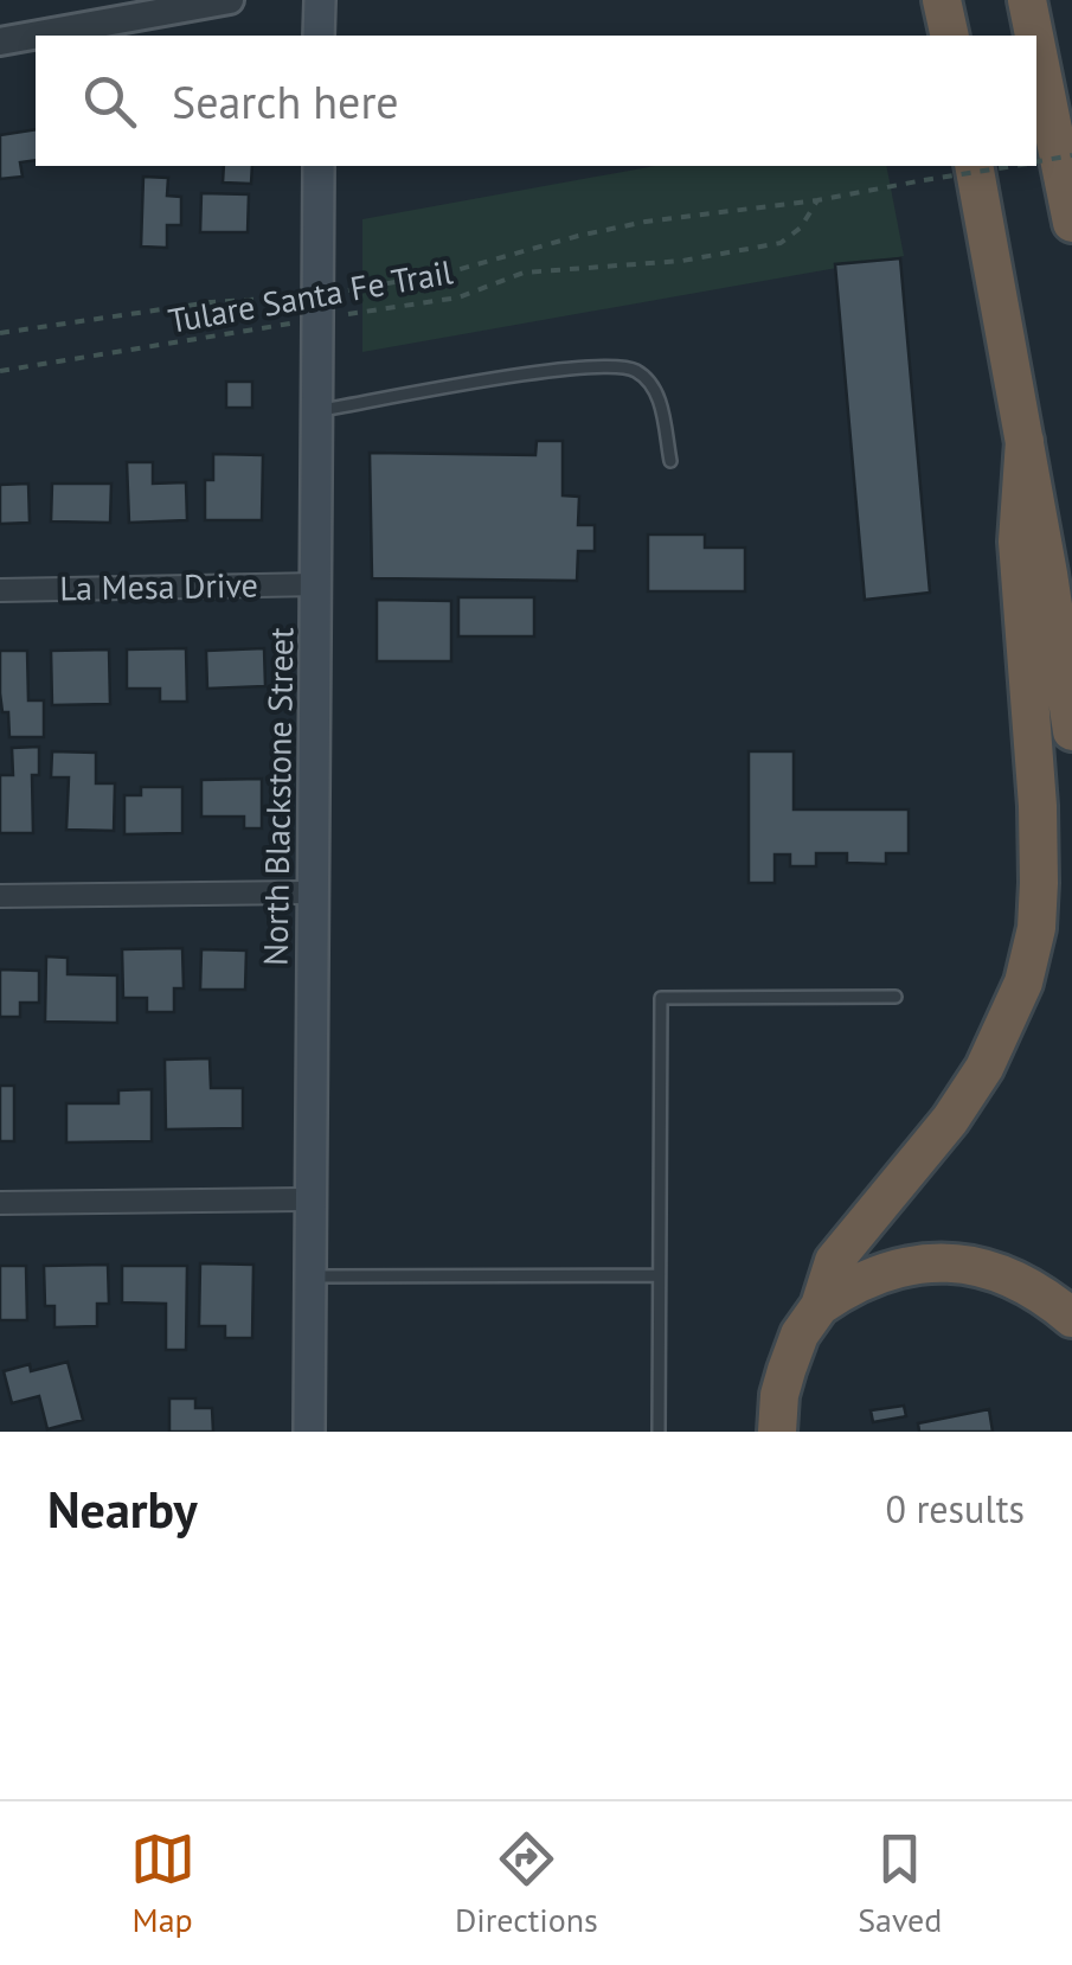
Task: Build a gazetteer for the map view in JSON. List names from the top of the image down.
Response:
{
  "streets": {
    "main road": ["North Blackstone Street"],
    "street": ["La Mesa Drive"],
    "path": ["Tulare Santa Fe Trail"]
  },
  "crossings": [
    ["Tulare Santa Fe Trail", "North Blackstone Street"],
    ["La Mesa Drive", "North Blackstone Street"]
  ],
  "page": {
    "search": "Search here",
    "heading": ["Nearby", "0 results"],
    "nav": ["Map", "Directions", "Saved"]
  }
}
